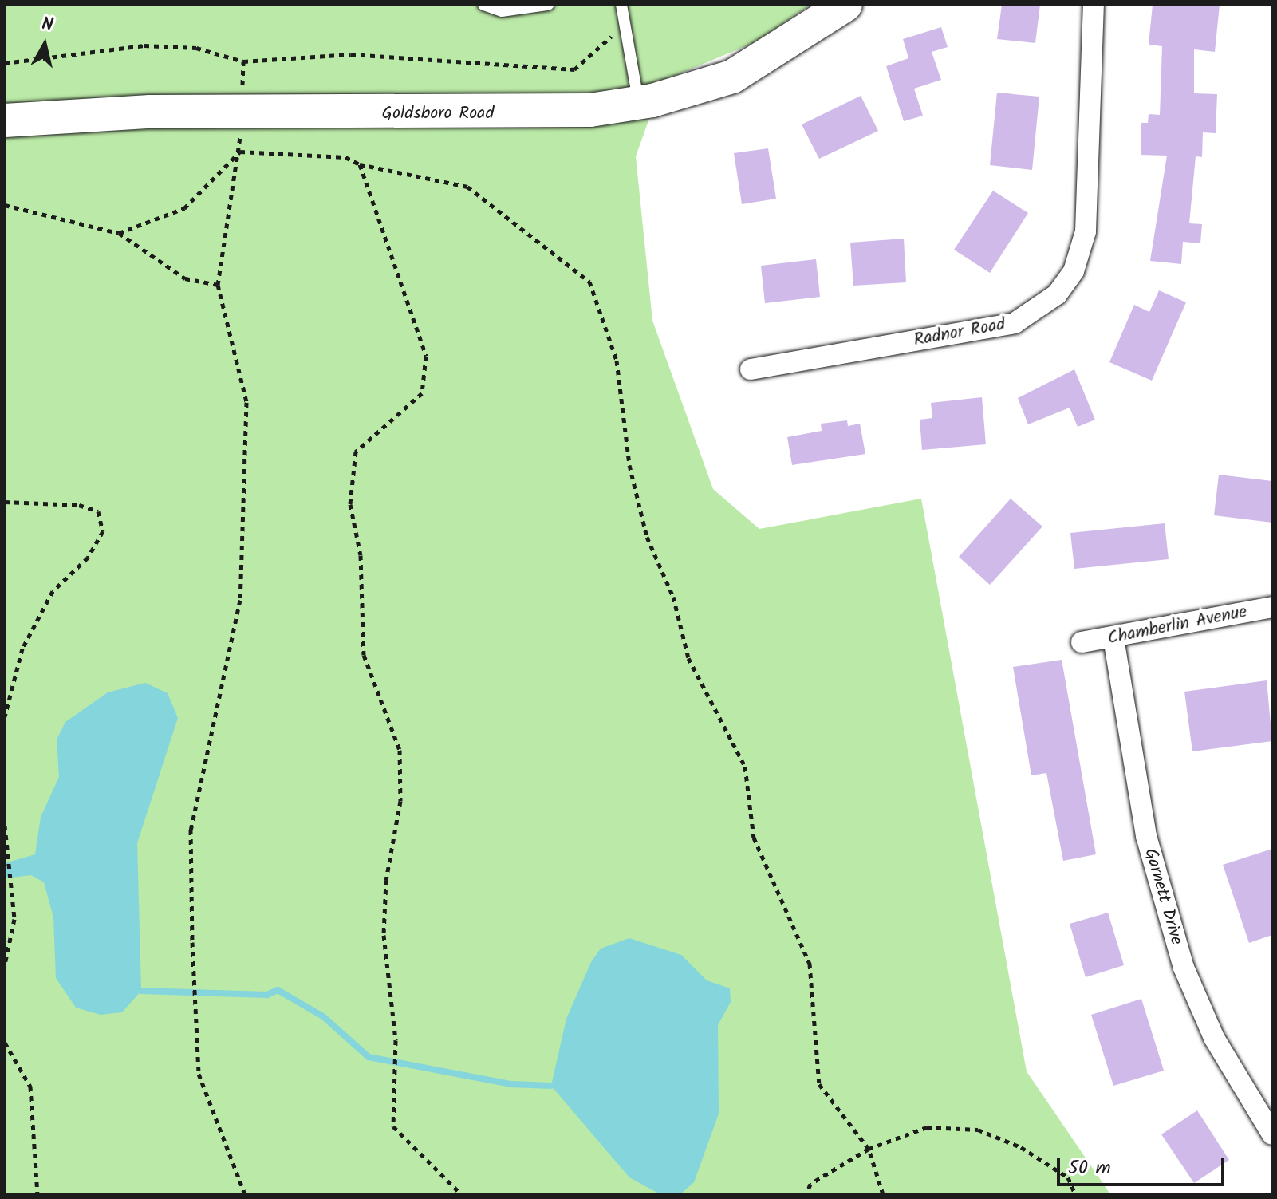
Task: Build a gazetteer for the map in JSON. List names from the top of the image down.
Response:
{
  "streets": {
    "main road": ["Goldsboro Road"],
    "street": ["Radnor Road", "Chamberlin Avenue", "Garnett Drive"]
  },
  "crossings": [
    ["Chamberlin Avenue", "Garnett Drive"]
  ],
  "scale_bar": "50 m",
  "north": "top"
}
